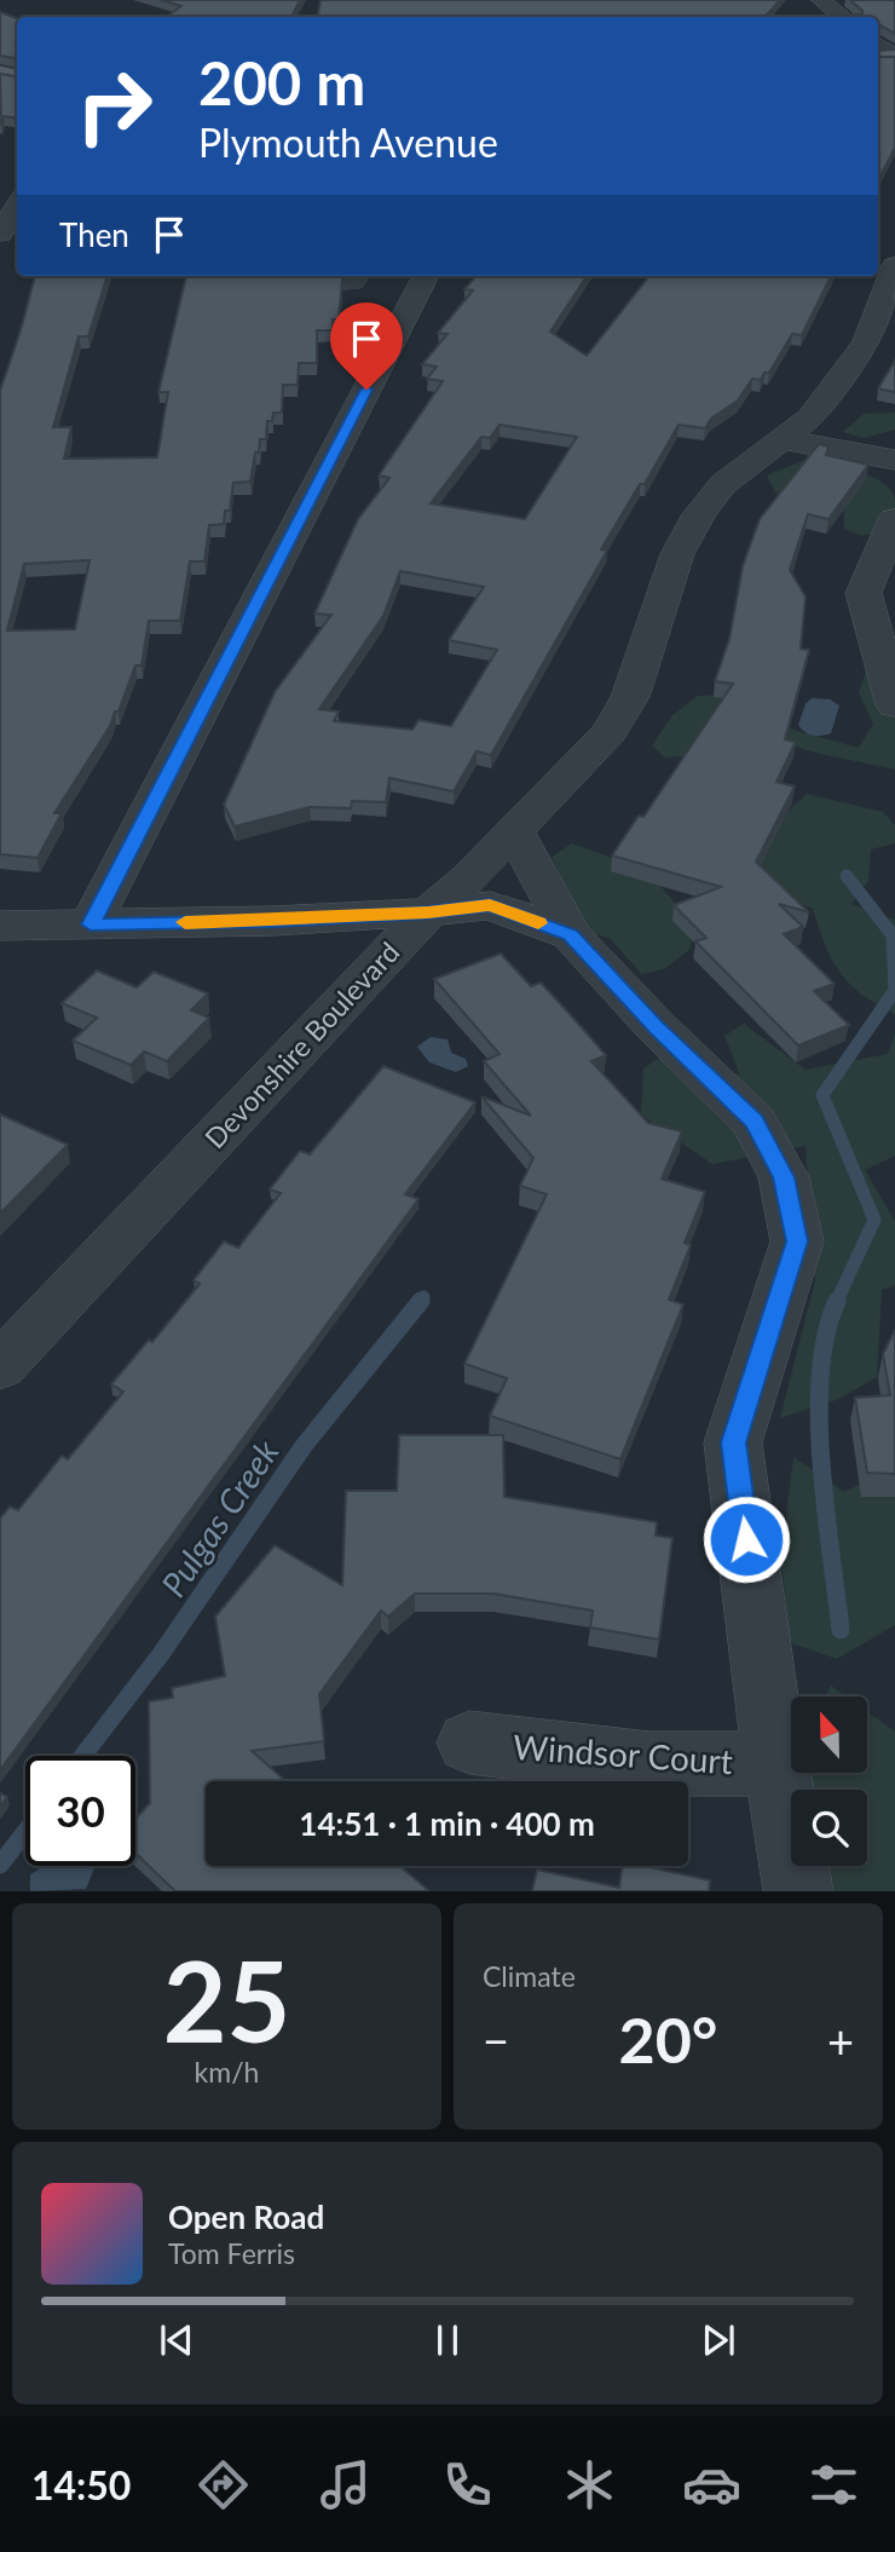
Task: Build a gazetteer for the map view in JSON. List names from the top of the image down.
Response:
{
  "streets": {
    "street": ["Devonshire Boulevard", "Windsor Court"]
  },
  "water": ["Pulgas Creek"],
  "north": "top",
  "page": {
    "turn": ["200 m", "Plymouth Avenue"],
    "then": "Then",
    "limit": "30",
    "trip": "14:51 · 1 min · 400 m",
    "tile": [
      ["25", "km/h"],
      "Climate"
    ],
    "heat": ["−", "20°", "+"],
    "song": ["Open Road", "Tom Ferris"],
    "tabs": "14:50"
  }
}
